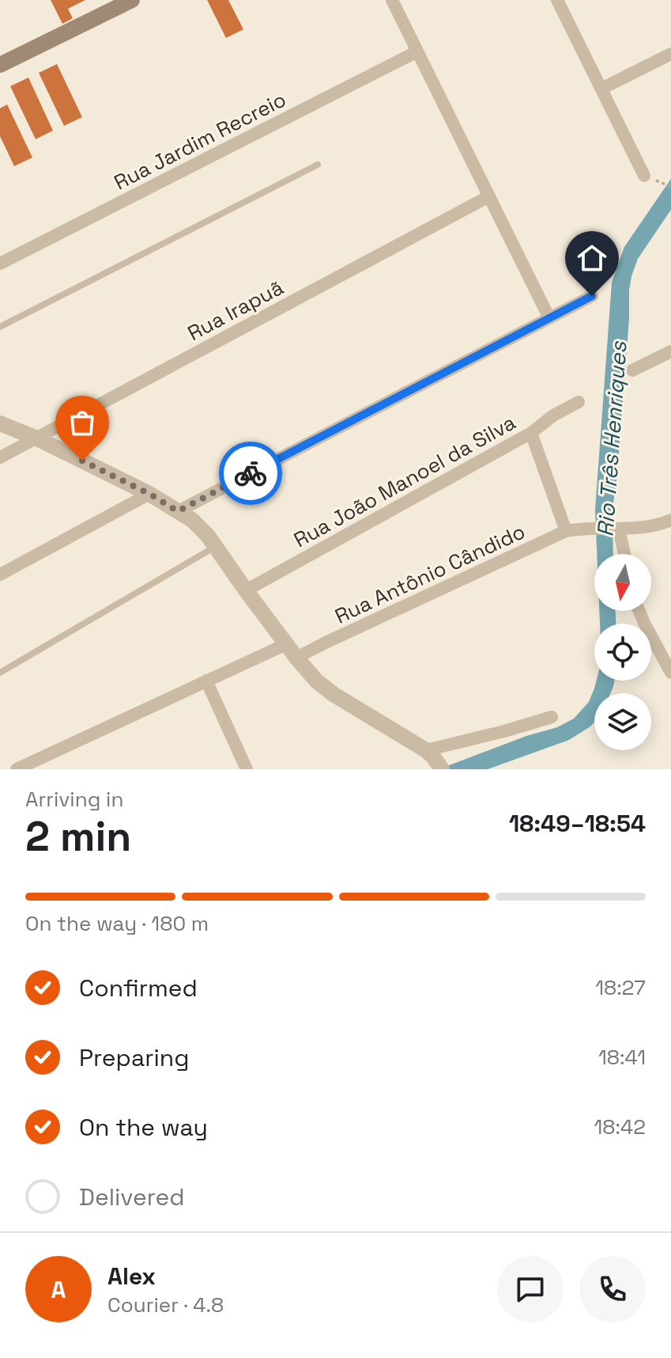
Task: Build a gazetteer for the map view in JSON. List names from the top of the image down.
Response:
{
  "streets": {
    "street": [
      "Rua Jardim Recreio",
      "Rua Irapuã",
      "Rua João Manoel da Silva",
      "Rua Antônio Cândido"
    ]
  },
  "water": ["Rio Três Henriques"],
  "north": "bottom",
  "page": {
    "heading": ["2 min", "Arriving in", "18:49–18:54"],
    "panel": ["Alex", "Courier · 4.8"],
    "bar": "On the way · 180 m",
    "list": [
      ["Confirmed", "18:27"],
      ["Preparing", "18:41"],
      ["On the way", "18:42"],
      "Delivered"
    ],
    "round": "A"
  }
}
